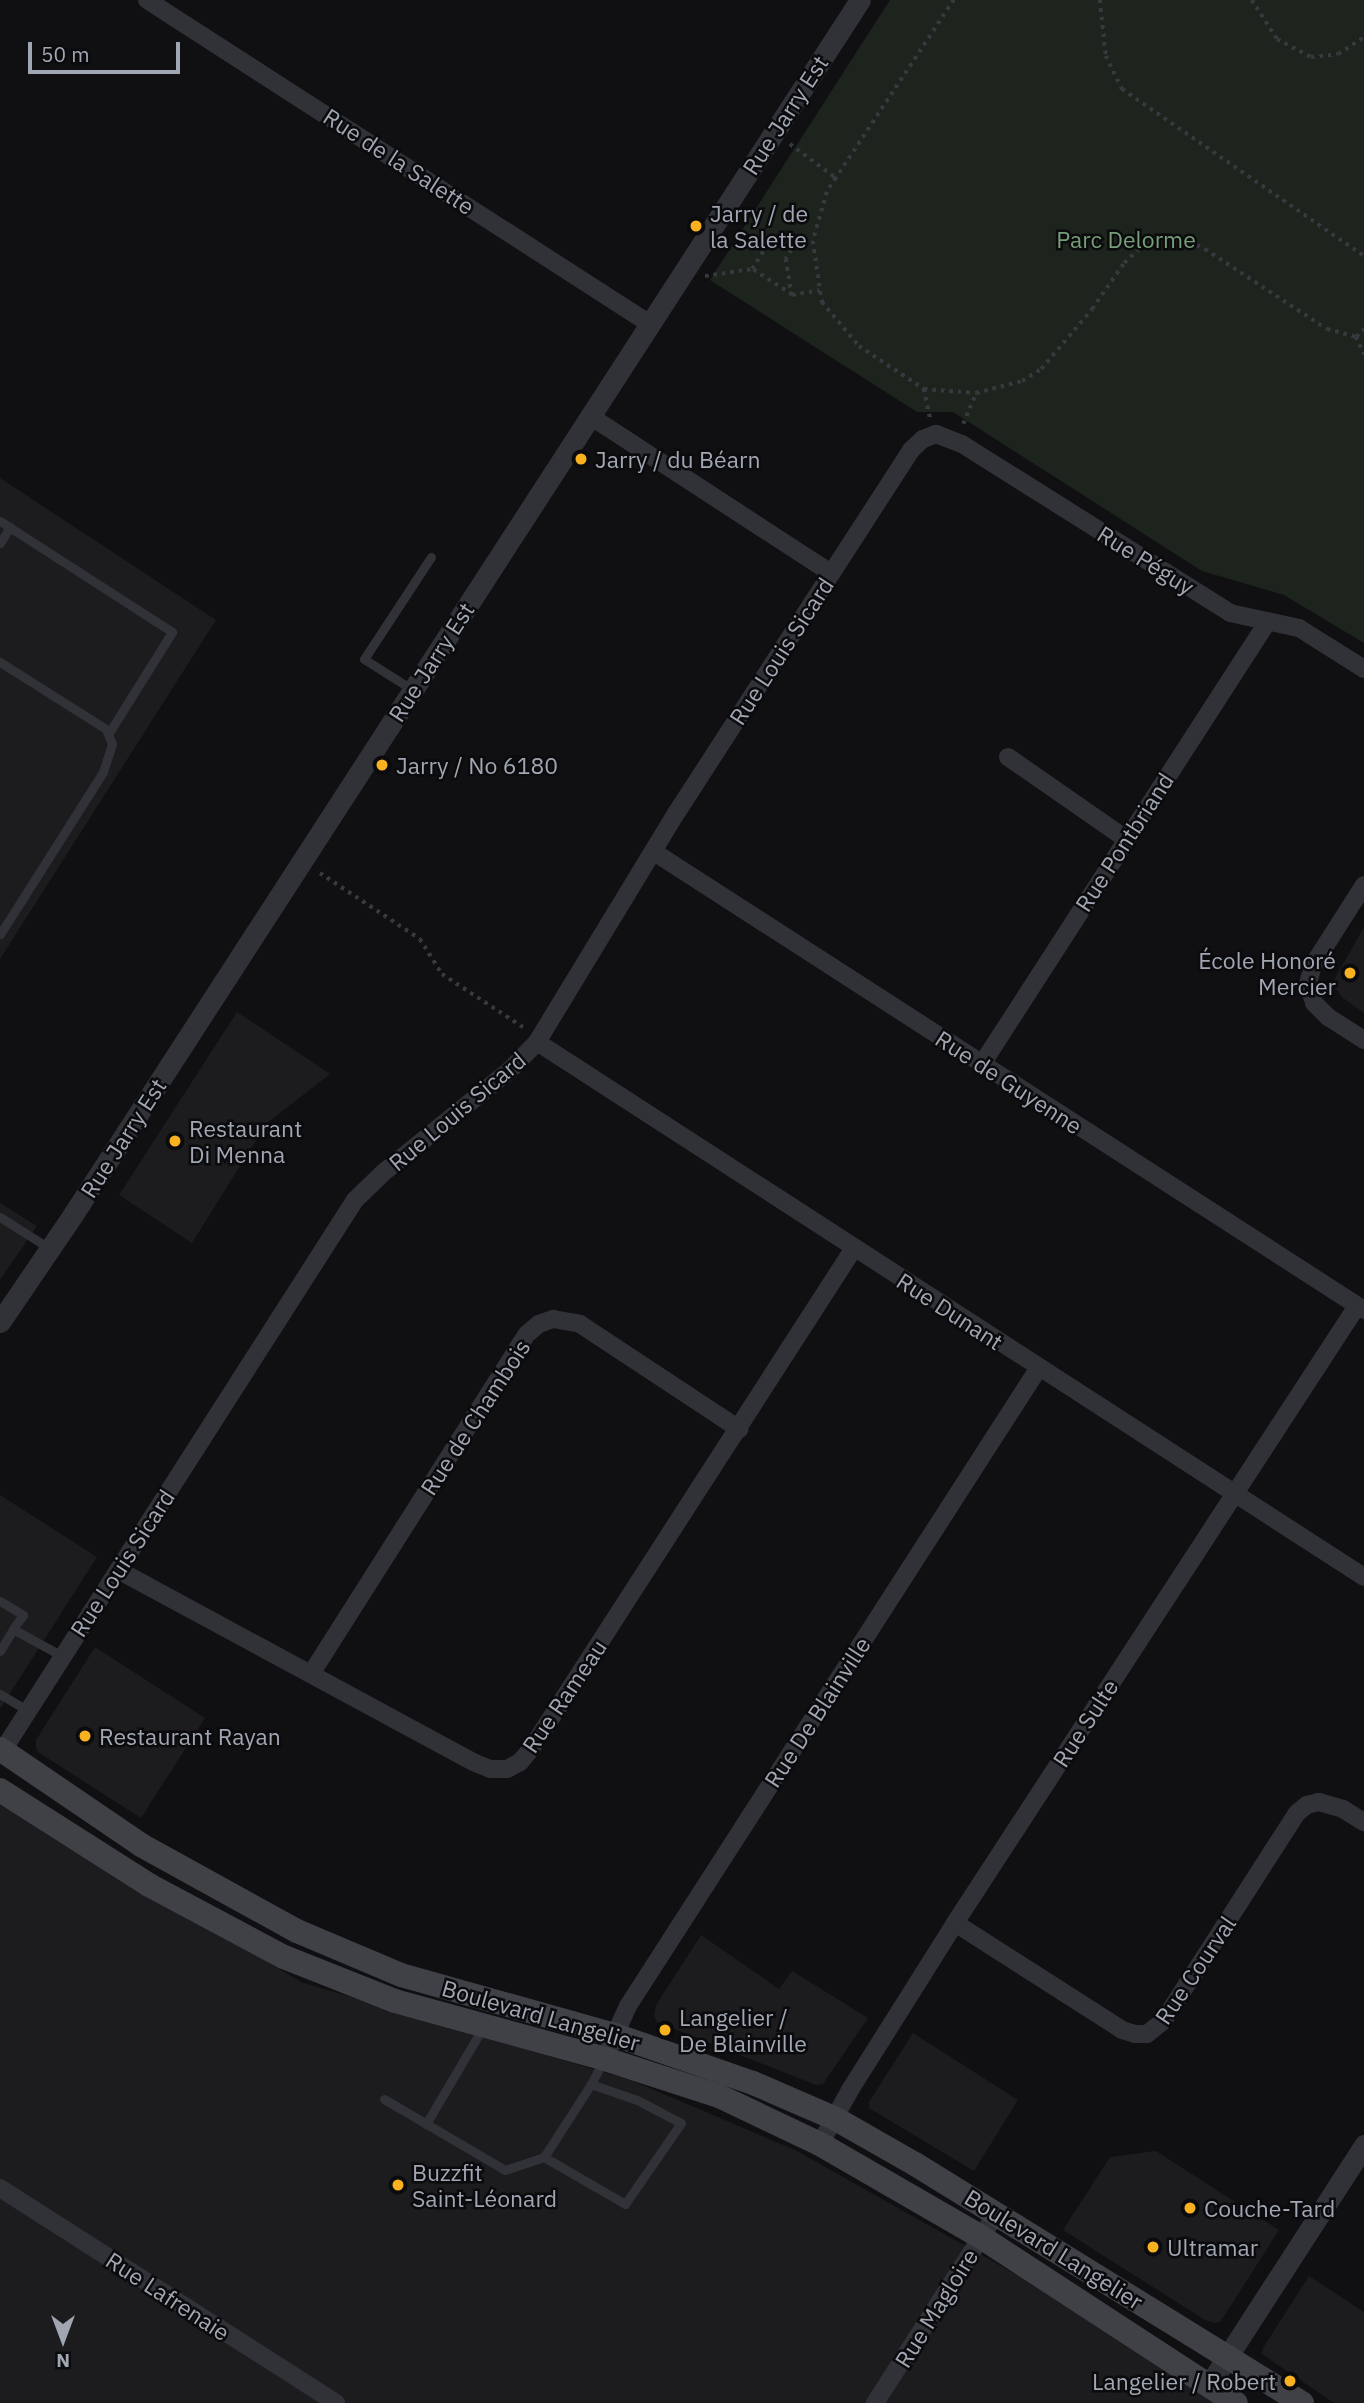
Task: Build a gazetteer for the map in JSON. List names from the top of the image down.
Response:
{
  "streets": {
    "main road": ["Boulevard Langelier"],
    "street": [
      "Rue Jarry Est",
      "Rue de la Salette",
      "Rue Péguy",
      "Rue Louis Sicard",
      "Rue Pontbriand",
      "Rue de Guyenne",
      "Rue Dunant",
      "Rue de Chambois",
      "Rue Rameau",
      "Rue De Blainville",
      "Rue Sulte",
      "Rue Courval",
      "Rue Lafrenaie",
      "Rue Magloire"
    ]
  },
  "crossings": [
    ["Rue Jarry Est", "Rue de la Salette"],
    ["Rue Péguy", "Rue Louis Sicard"],
    ["Rue Péguy", "Rue Pontbriand"],
    ["Rue Louis Sicard", "Rue de Guyenne"],
    ["Rue Louis Sicard", "Rue Dunant"],
    ["Rue Louis Sicard", "Rue Rameau"],
    ["Rue Louis Sicard", "Boulevard Langelier"],
    ["Rue Pontbriand", "Rue de Guyenne"],
    ["Rue de Guyenne", "Rue Sulte"],
    ["Rue Dunant", "Rue Rameau"],
    ["Rue Dunant", "Rue De Blainville"],
    ["Rue Dunant", "Rue Sulte"],
    ["Rue de Chambois", "Rue Rameau"],
    ["Rue De Blainville", "Boulevard Langelier"],
    ["Rue Sulte", "Rue Courval"],
    ["Rue Sulte", "Boulevard Langelier"],
    ["Boulevard Langelier", "Rue Magloire"]
  ],
  "parks": ["Parc Delorme"],
  "places": [
    "Jarry / de la Salette",
    "Jarry / du Béarn",
    "Jarry / No 6180",
    "École Honoré Mercier",
    "Restaurant Di Menna",
    "Restaurant Rayan",
    "Langelier / De Blainville",
    "Buzzfit Saint-Léonard",
    "Couche-Tard",
    "Ultramar",
    "Langelier / Robert"
  ],
  "scale_bar": "50 m",
  "north": "bottom"
}
